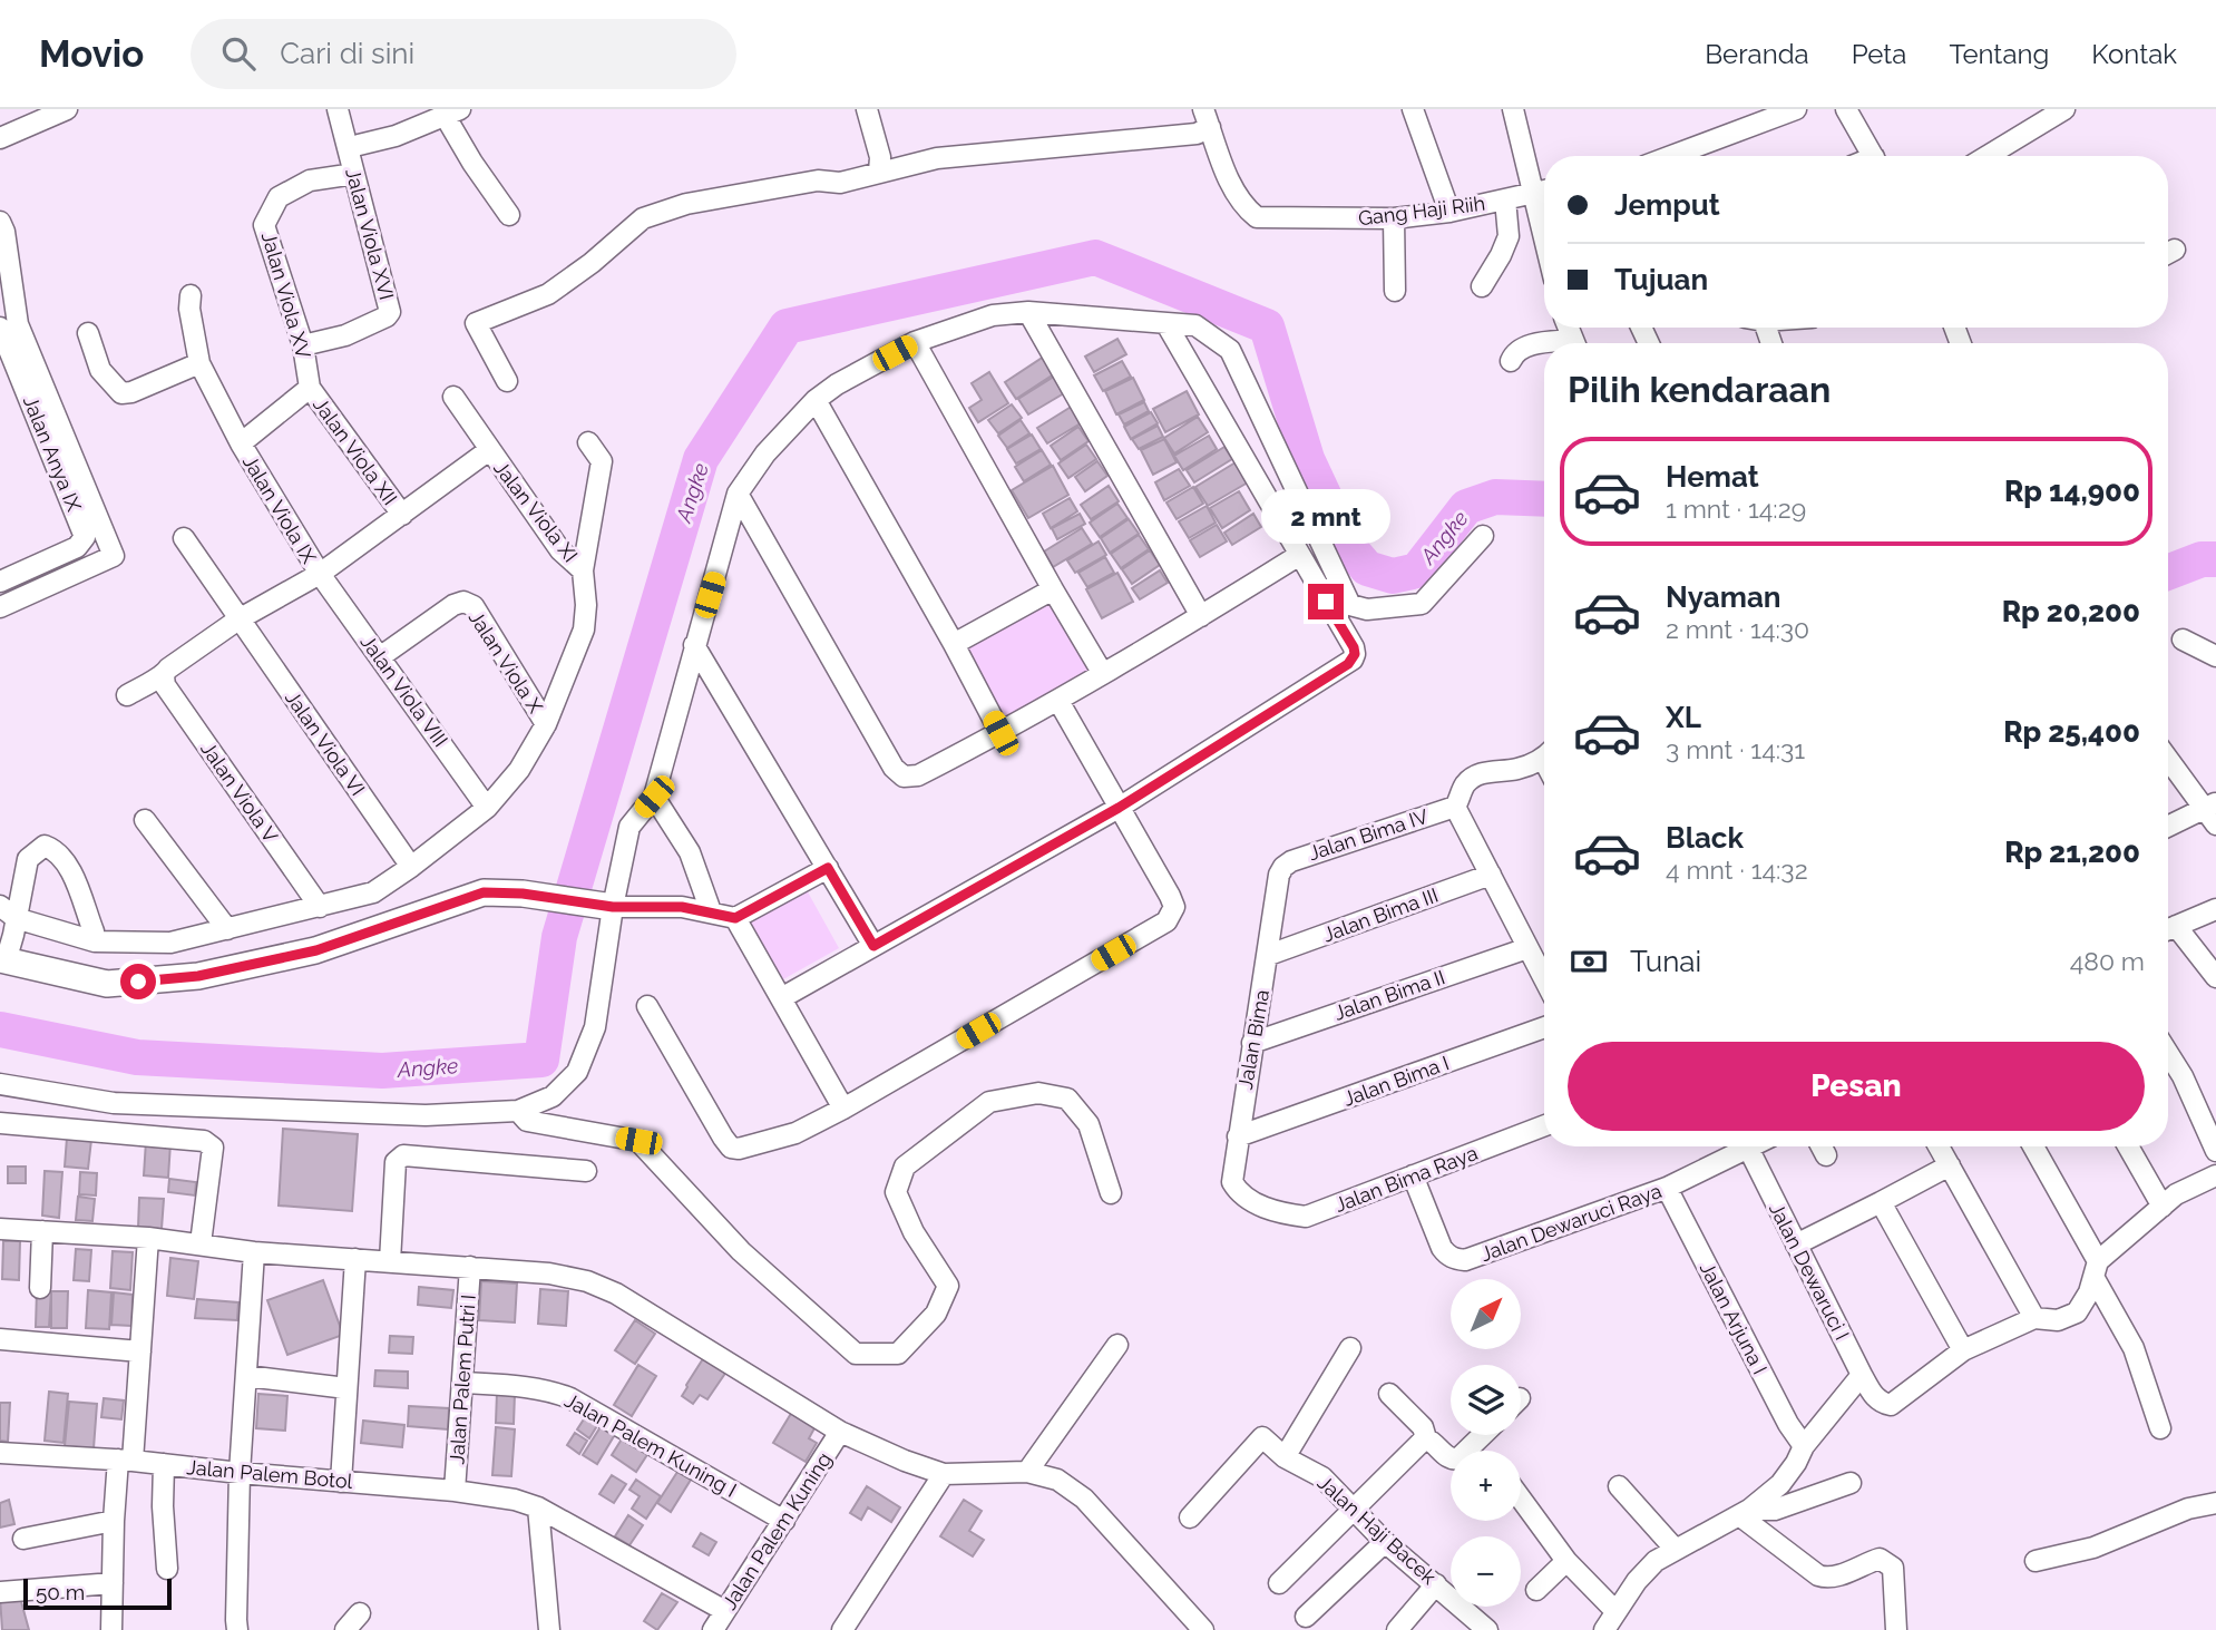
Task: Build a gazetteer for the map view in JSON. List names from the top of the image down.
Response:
{
  "streets": {
    "street": [
      "Gang Haji Riih",
      "Jalan Viola XVI",
      "Jalan Viola XV",
      "Jalan Viola XII",
      "Jalan Anya IX",
      "Jalan Viola IX",
      "Jalan Viola XI",
      "Jalan Viola X",
      "Jalan Viola VIII",
      "Jalan Viola VI",
      "Jalan Viola V",
      "Jalan Bima IV",
      "Jalan Bima III",
      "Jalan Bima II",
      "Jalan Bima",
      "Jalan Bima I",
      "Jalan Bima Raya",
      "Jalan Dewaruci Raya",
      "Jalan Dewaruci I",
      "Jalan Arjuna I",
      "Jalan Palem Putri I",
      "Jalan Palem Kuning I",
      "Jalan Palem Botol",
      "Jalan Haji Bacek",
      "Jalan Palem Kuning"
    ]
  },
  "crossings": [
    ["Jalan Viola XVI", "Jalan Viola XV"],
    ["Jalan Viola XV", "Jalan Viola XII"],
    ["Jalan Viola IX", "Jalan Viola VIII"],
    ["Jalan Viola X", "Jalan Viola VIII"],
    ["Jalan Bima IV", "Jalan Bima"],
    ["Jalan Bima III", "Jalan Bima"],
    ["Jalan Bima II", "Jalan Bima"],
    ["Jalan Bima", "Jalan Bima I"],
    ["Jalan Bima", "Jalan Bima Raya"],
    ["Jalan Bima Raya", "Jalan Dewaruci Raya"],
    ["Jalan Dewaruci Raya", "Jalan Arjuna I"],
    ["Jalan Palem Putri I", "Jalan Palem Kuning I"],
    ["Jalan Palem Putri I", "Jalan Palem Botol"],
    ["Jalan Palem Kuning I", "Jalan Palem Kuning"],
    ["Jalan Palem Botol", "Jalan Palem Kuning"]
  ],
  "water": ["Angke"],
  "scale_bar": "50 m",
  "north": "top right",
  "page": {
    "header": "Movio",
    "search": "Cari di sini",
    "nav": [
      "Beranda",
      "Peta",
      "Tentang",
      "Kontak"
    ],
    "banner": ["Jemput", "Tujuan"],
    "heading": "Pilih kendaraan",
    "list": [
      {
        "name": "Hemat",
        "note": "1 mnt · 14:29",
        "value": "Rp 14,900"
      },
      {
        "name": "Nyaman",
        "note": "2 mnt · 14:30",
        "value": "Rp 20,200"
      },
      {
        "name": "XL",
        "note": "3 mnt · 14:31",
        "value": "Rp 25,400"
      },
      {
        "name": "Black",
        "note": "4 mnt · 14:32",
        "value": "Rp 21,200"
      }
    ],
    "bubble": "2 mnt",
    "pay": ["Tunai", "480 m"],
    "buttons": "Pesan",
    "map_buttons": ["+", "−"],
    "scale": "50 m"
  }
}
